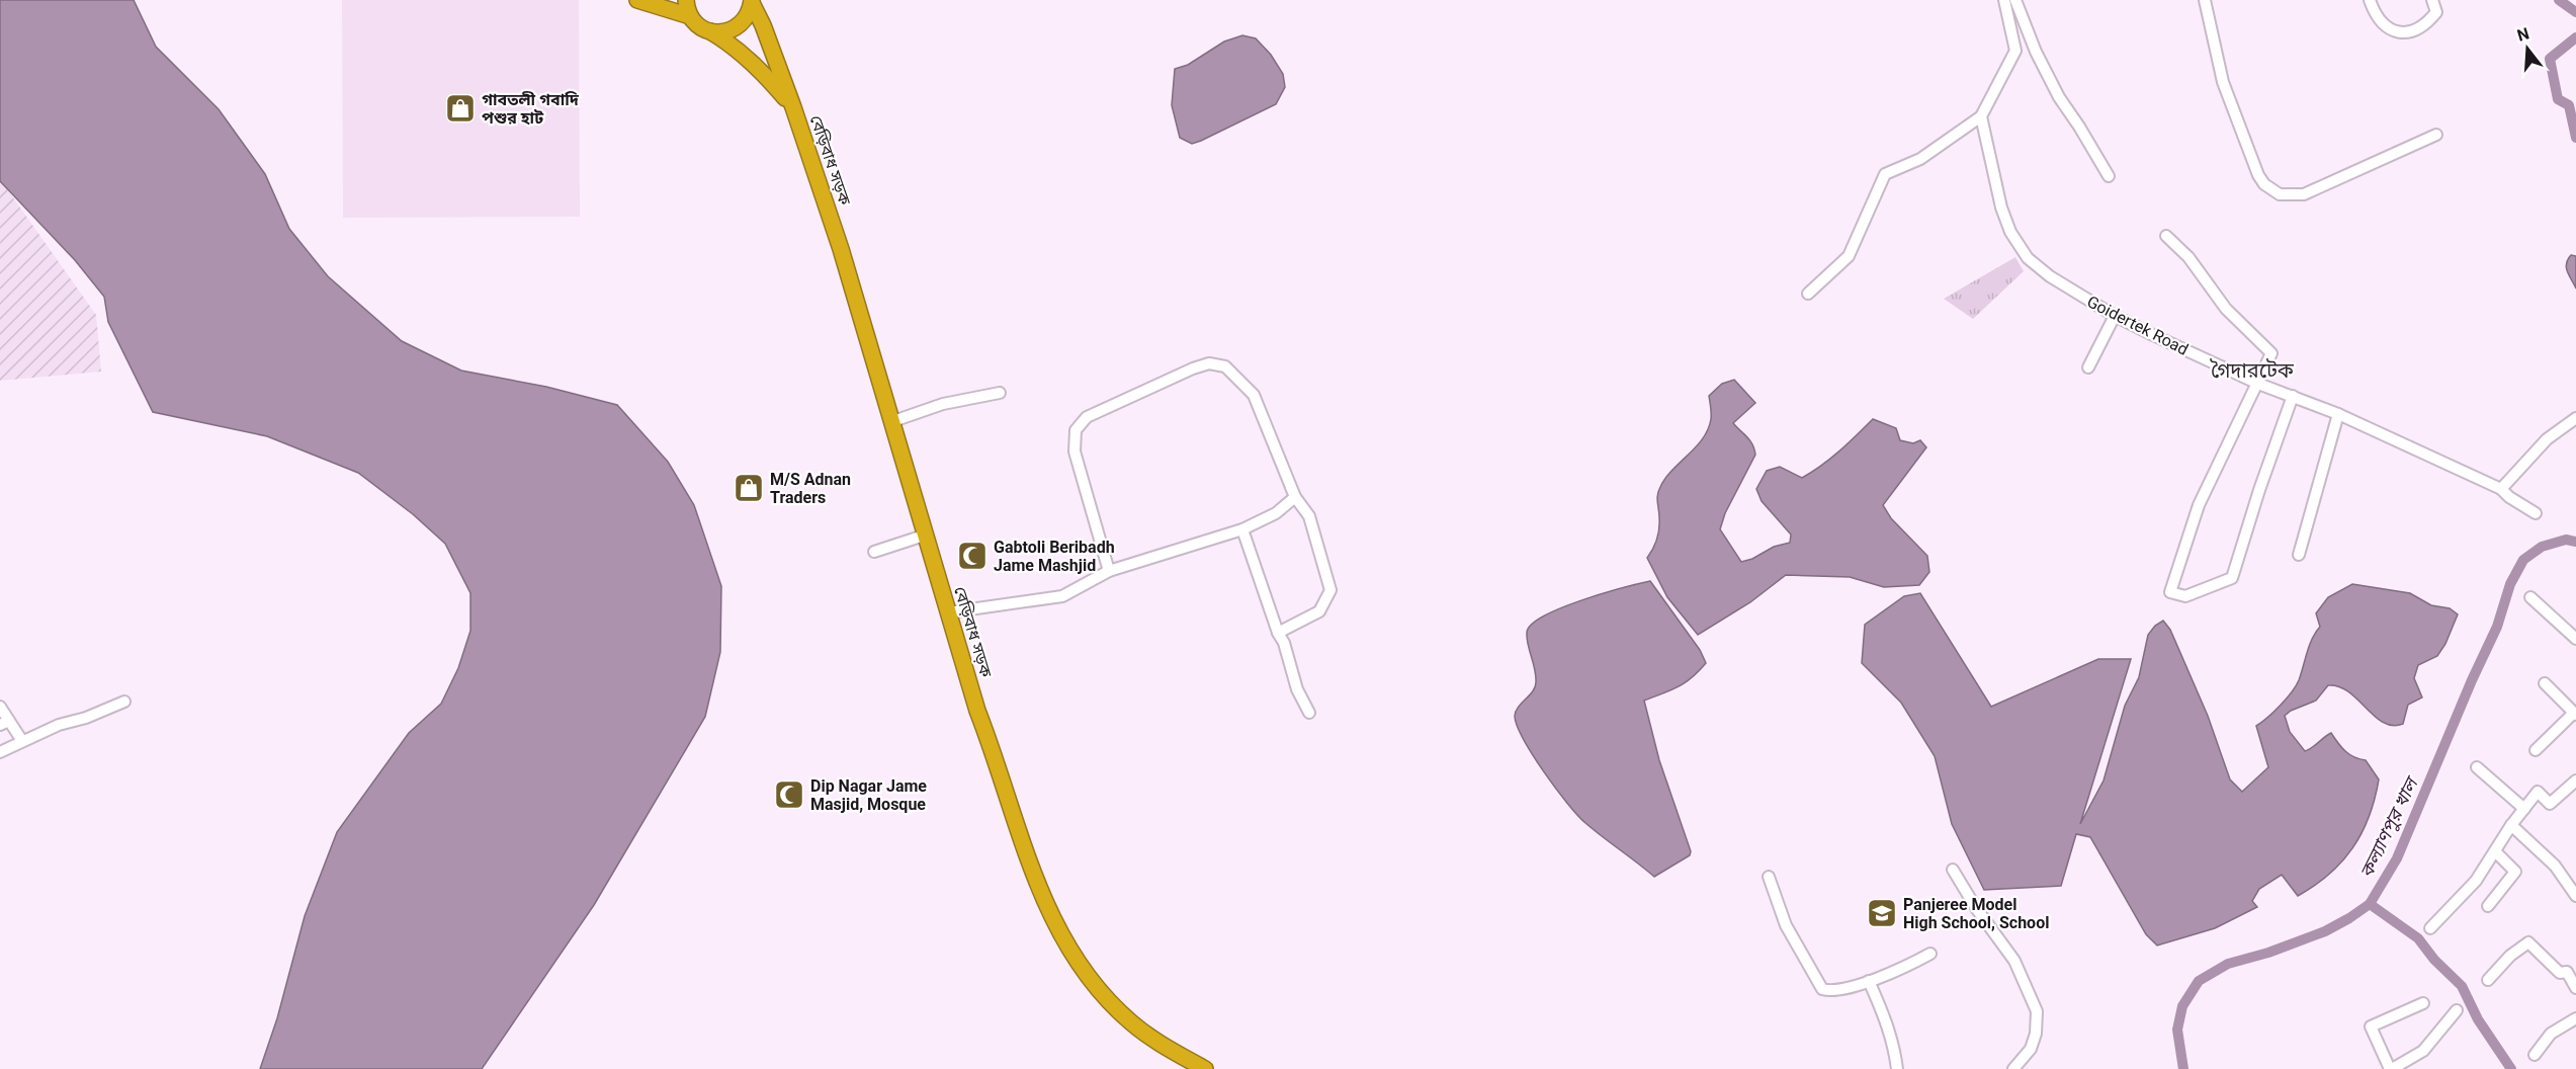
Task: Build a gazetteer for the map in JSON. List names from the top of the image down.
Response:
{
  "streets": {
    "highway": ["বেড়িবাধ সড়ক"],
    "street": ["Goidertek Road"]
  },
  "districts": ["গৈদারটেক"],
  "water": ["কল্যাণপুর খাল"],
  "places": {
    "shop": ["গাবতলী গবাদি পশুর হাট", "M/S Adnan Traders"],
    "mosque": ["Gabtoli Beribadh Jame Mashjid", "Dip Nagar Jame Masjid, Mosque"],
    "school or university": ["Panjeree Model High School, School"]
  },
  "north": "top"
}
